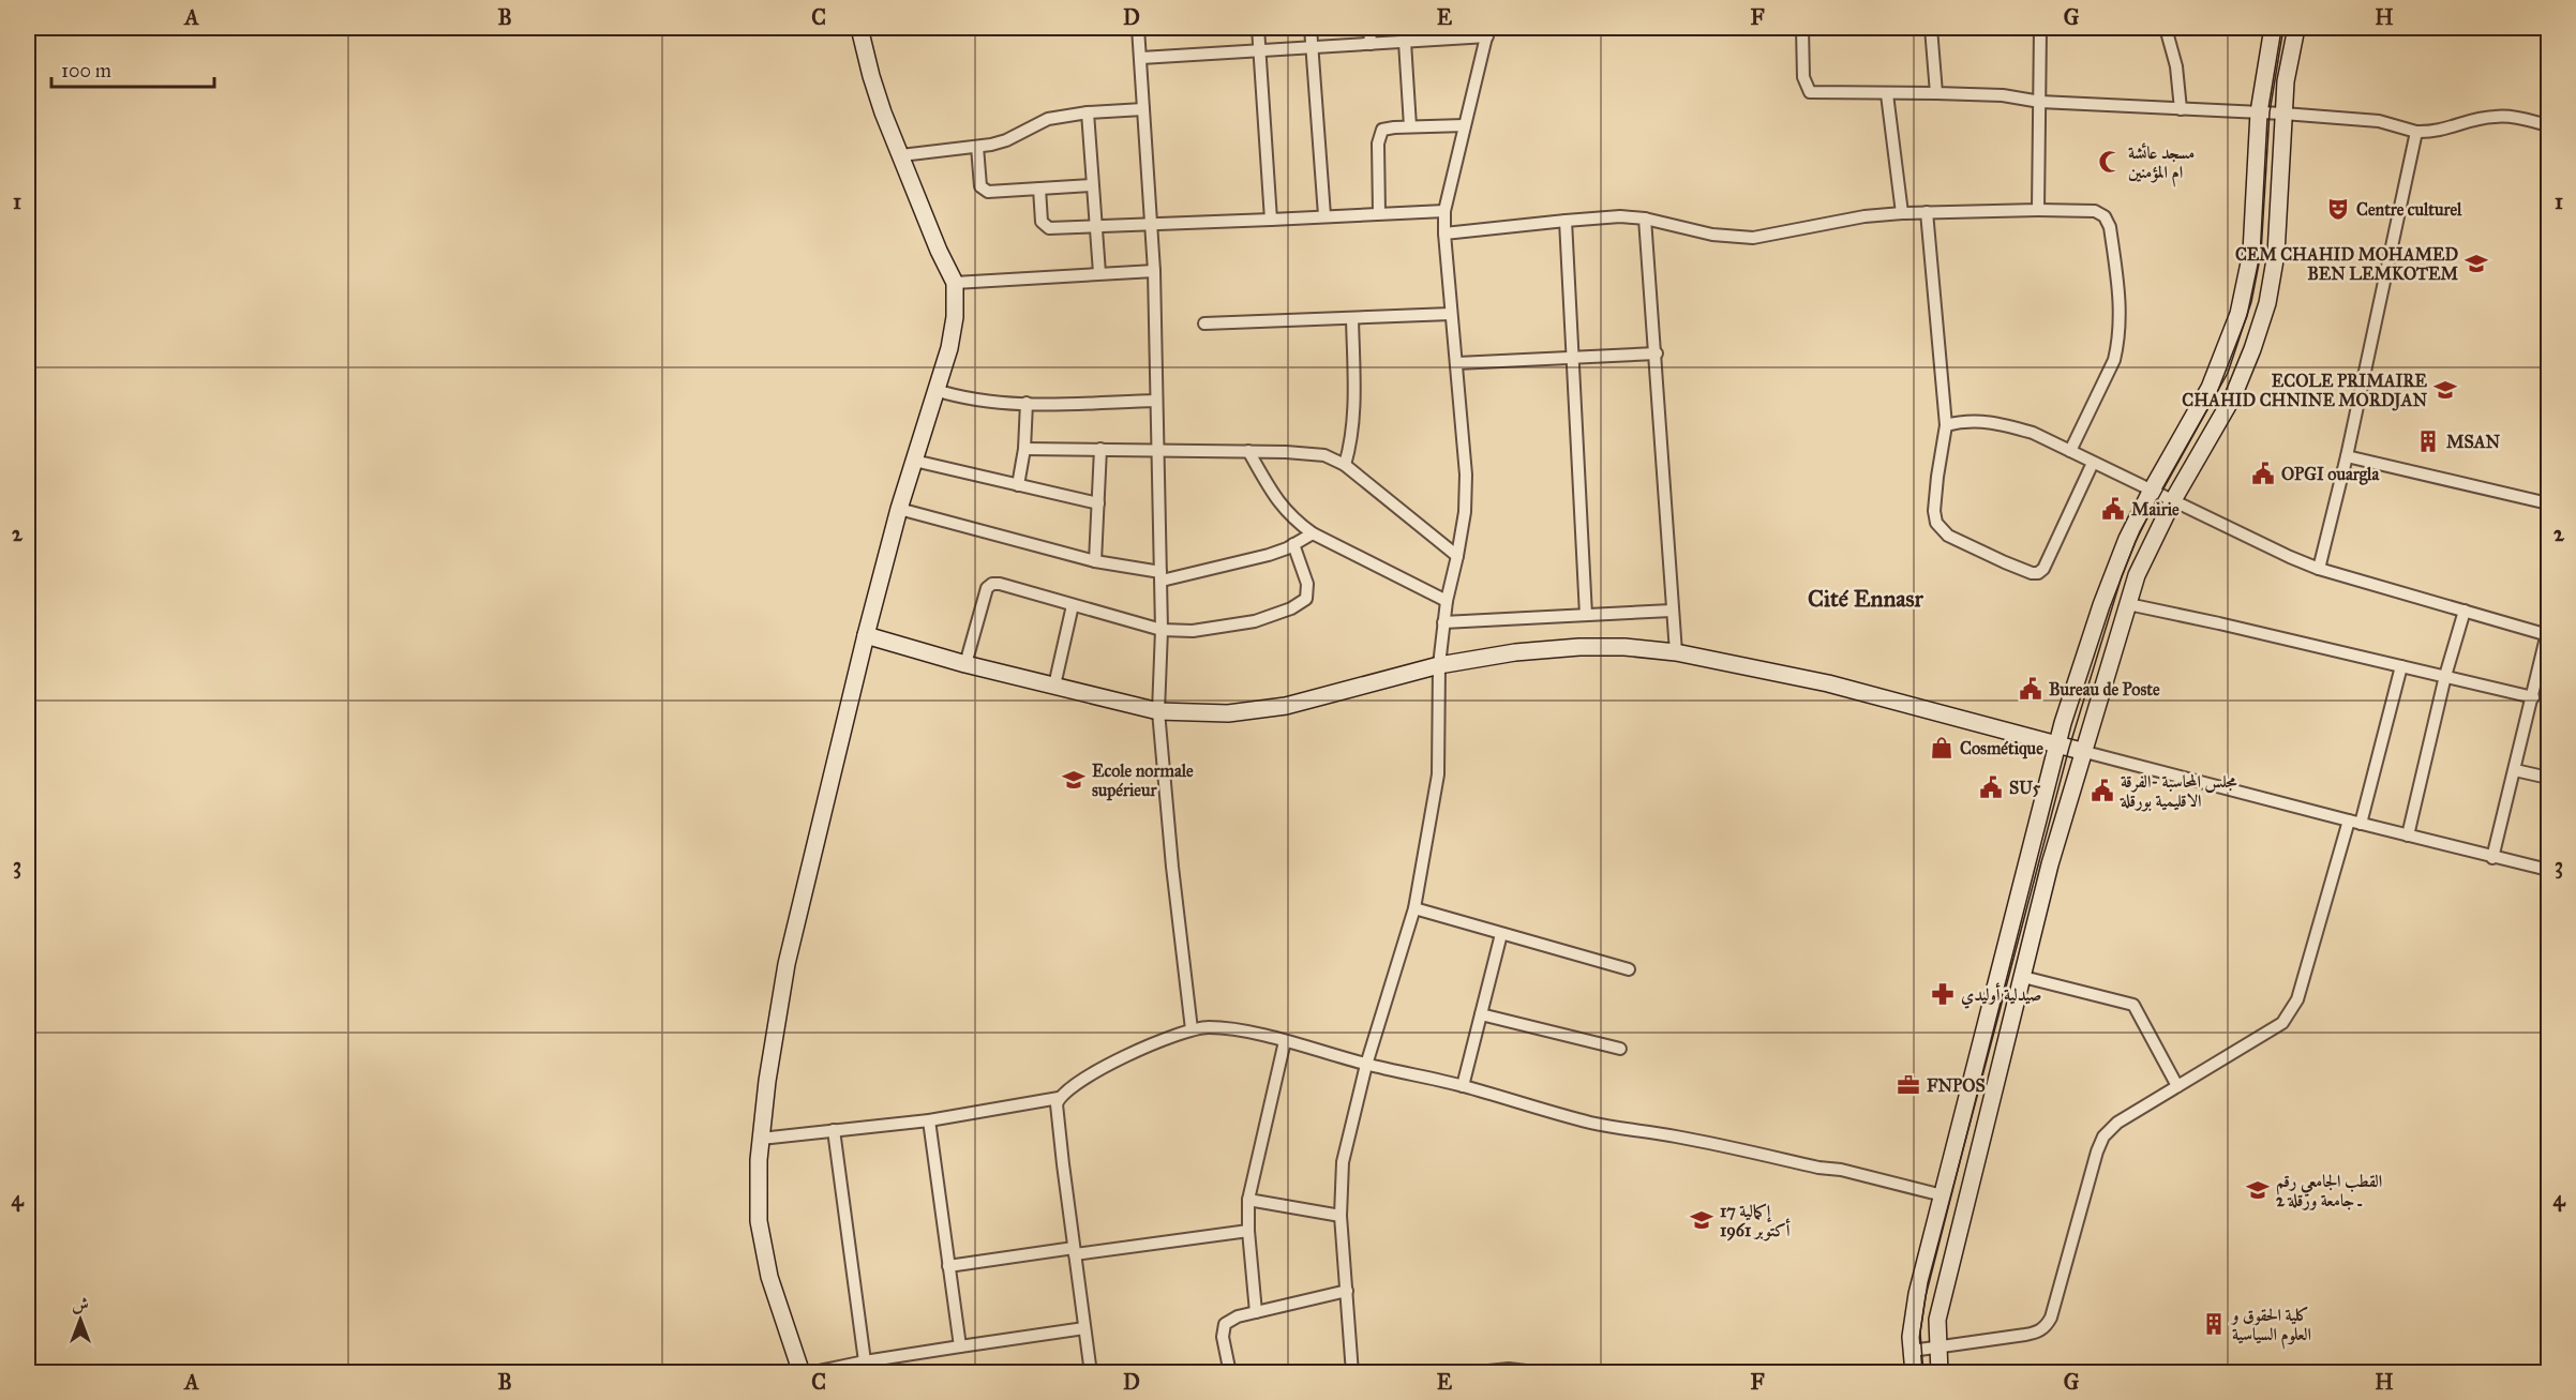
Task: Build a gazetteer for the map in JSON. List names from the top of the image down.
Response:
{
  "districts": ["Cité Ennasr"],
  "places": {
    "mosque": ["مسجد عائشة ام المؤمنين"],
    "theatre": ["Centre culturel"],
    "school or university": [
      "CEM CHAHID MOHAMED BEN LEMKOTEM",
      "ECOLE PRIMAIRE CHAHID CHNINE MORDJAN",
      "Ecole normale supérieur",
      "القطب الجامعي رقم 2 ـ جامعة ورقلة",
      "إكمالية 17 أكتوبر 1961"
    ],
    "building": ["MSAN", "كلية الحقوق و العلوم السياسية"],
    "public building": [
      "OPGI ouargla",
      "Mairie",
      "Bureau de Poste",
      "SU5",
      "مجلس المحاسبة -الفرقة الاقليمية بورقلة"
    ],
    "shop": ["Cosmétique"],
    "pharmacy": ["صيدلية أوليدي"],
    "office": ["FNPOS"]
  },
  "scale_bar": "100 m",
  "north": "top",
  "grid": {
    "columns": [
      "A",
      "B",
      "C",
      "D",
      "E",
      "F",
      "G",
      "H"
    ],
    "rows": [
      "1",
      "2",
      "3",
      "4"
    ]
  }
}
